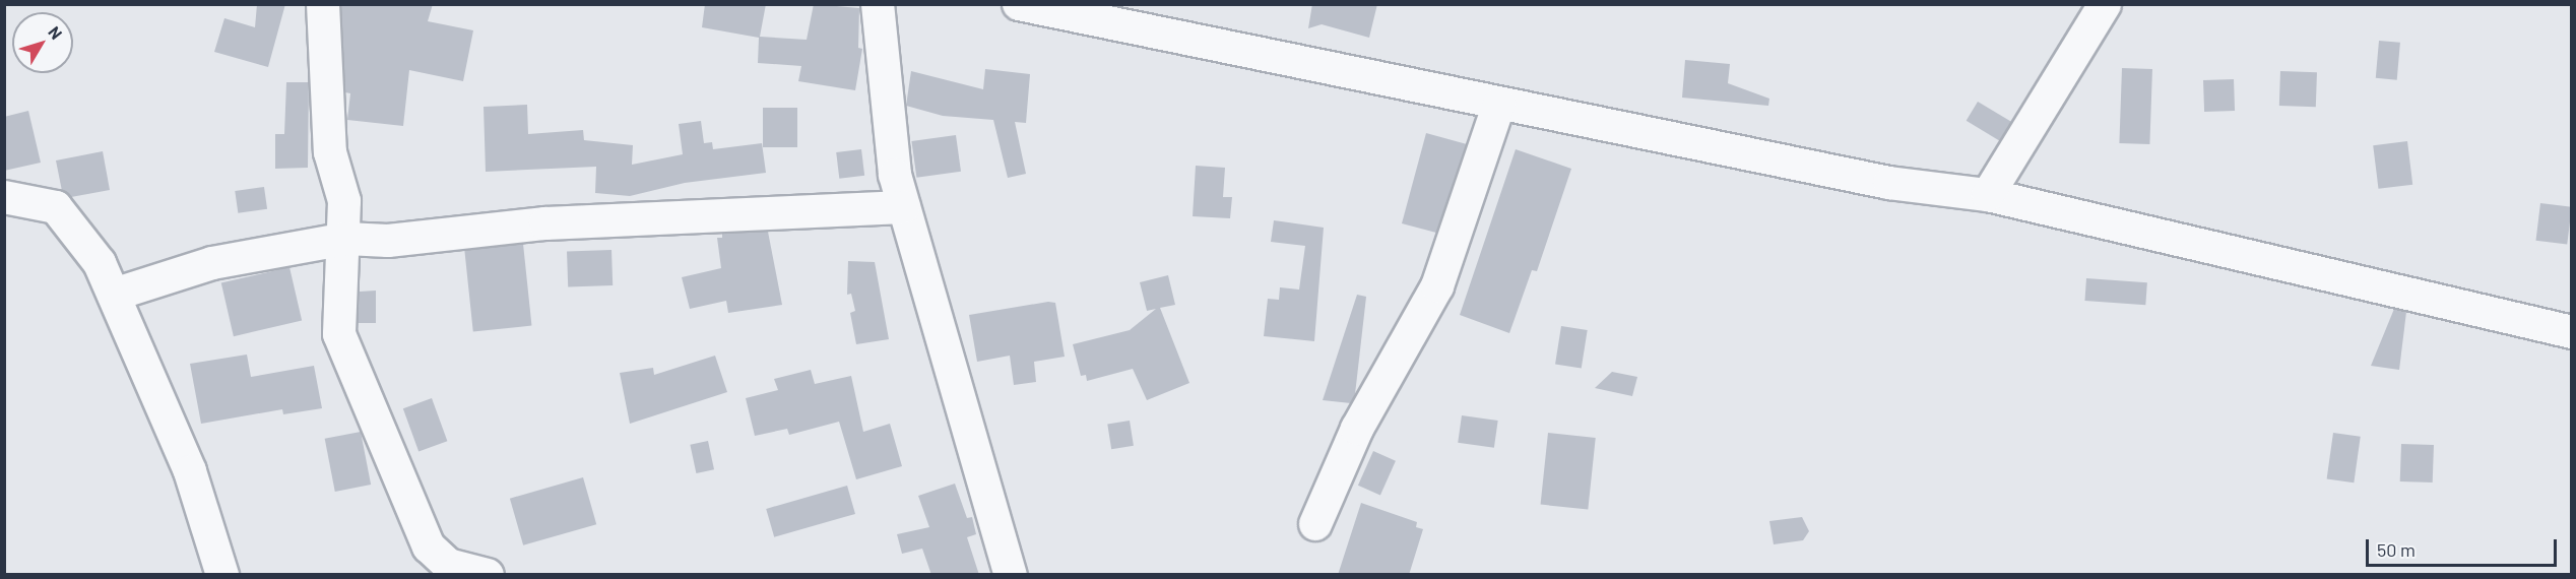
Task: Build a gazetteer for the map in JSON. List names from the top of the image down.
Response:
{
  "scale_bar": "50 m",
  "north": "top right"
}
